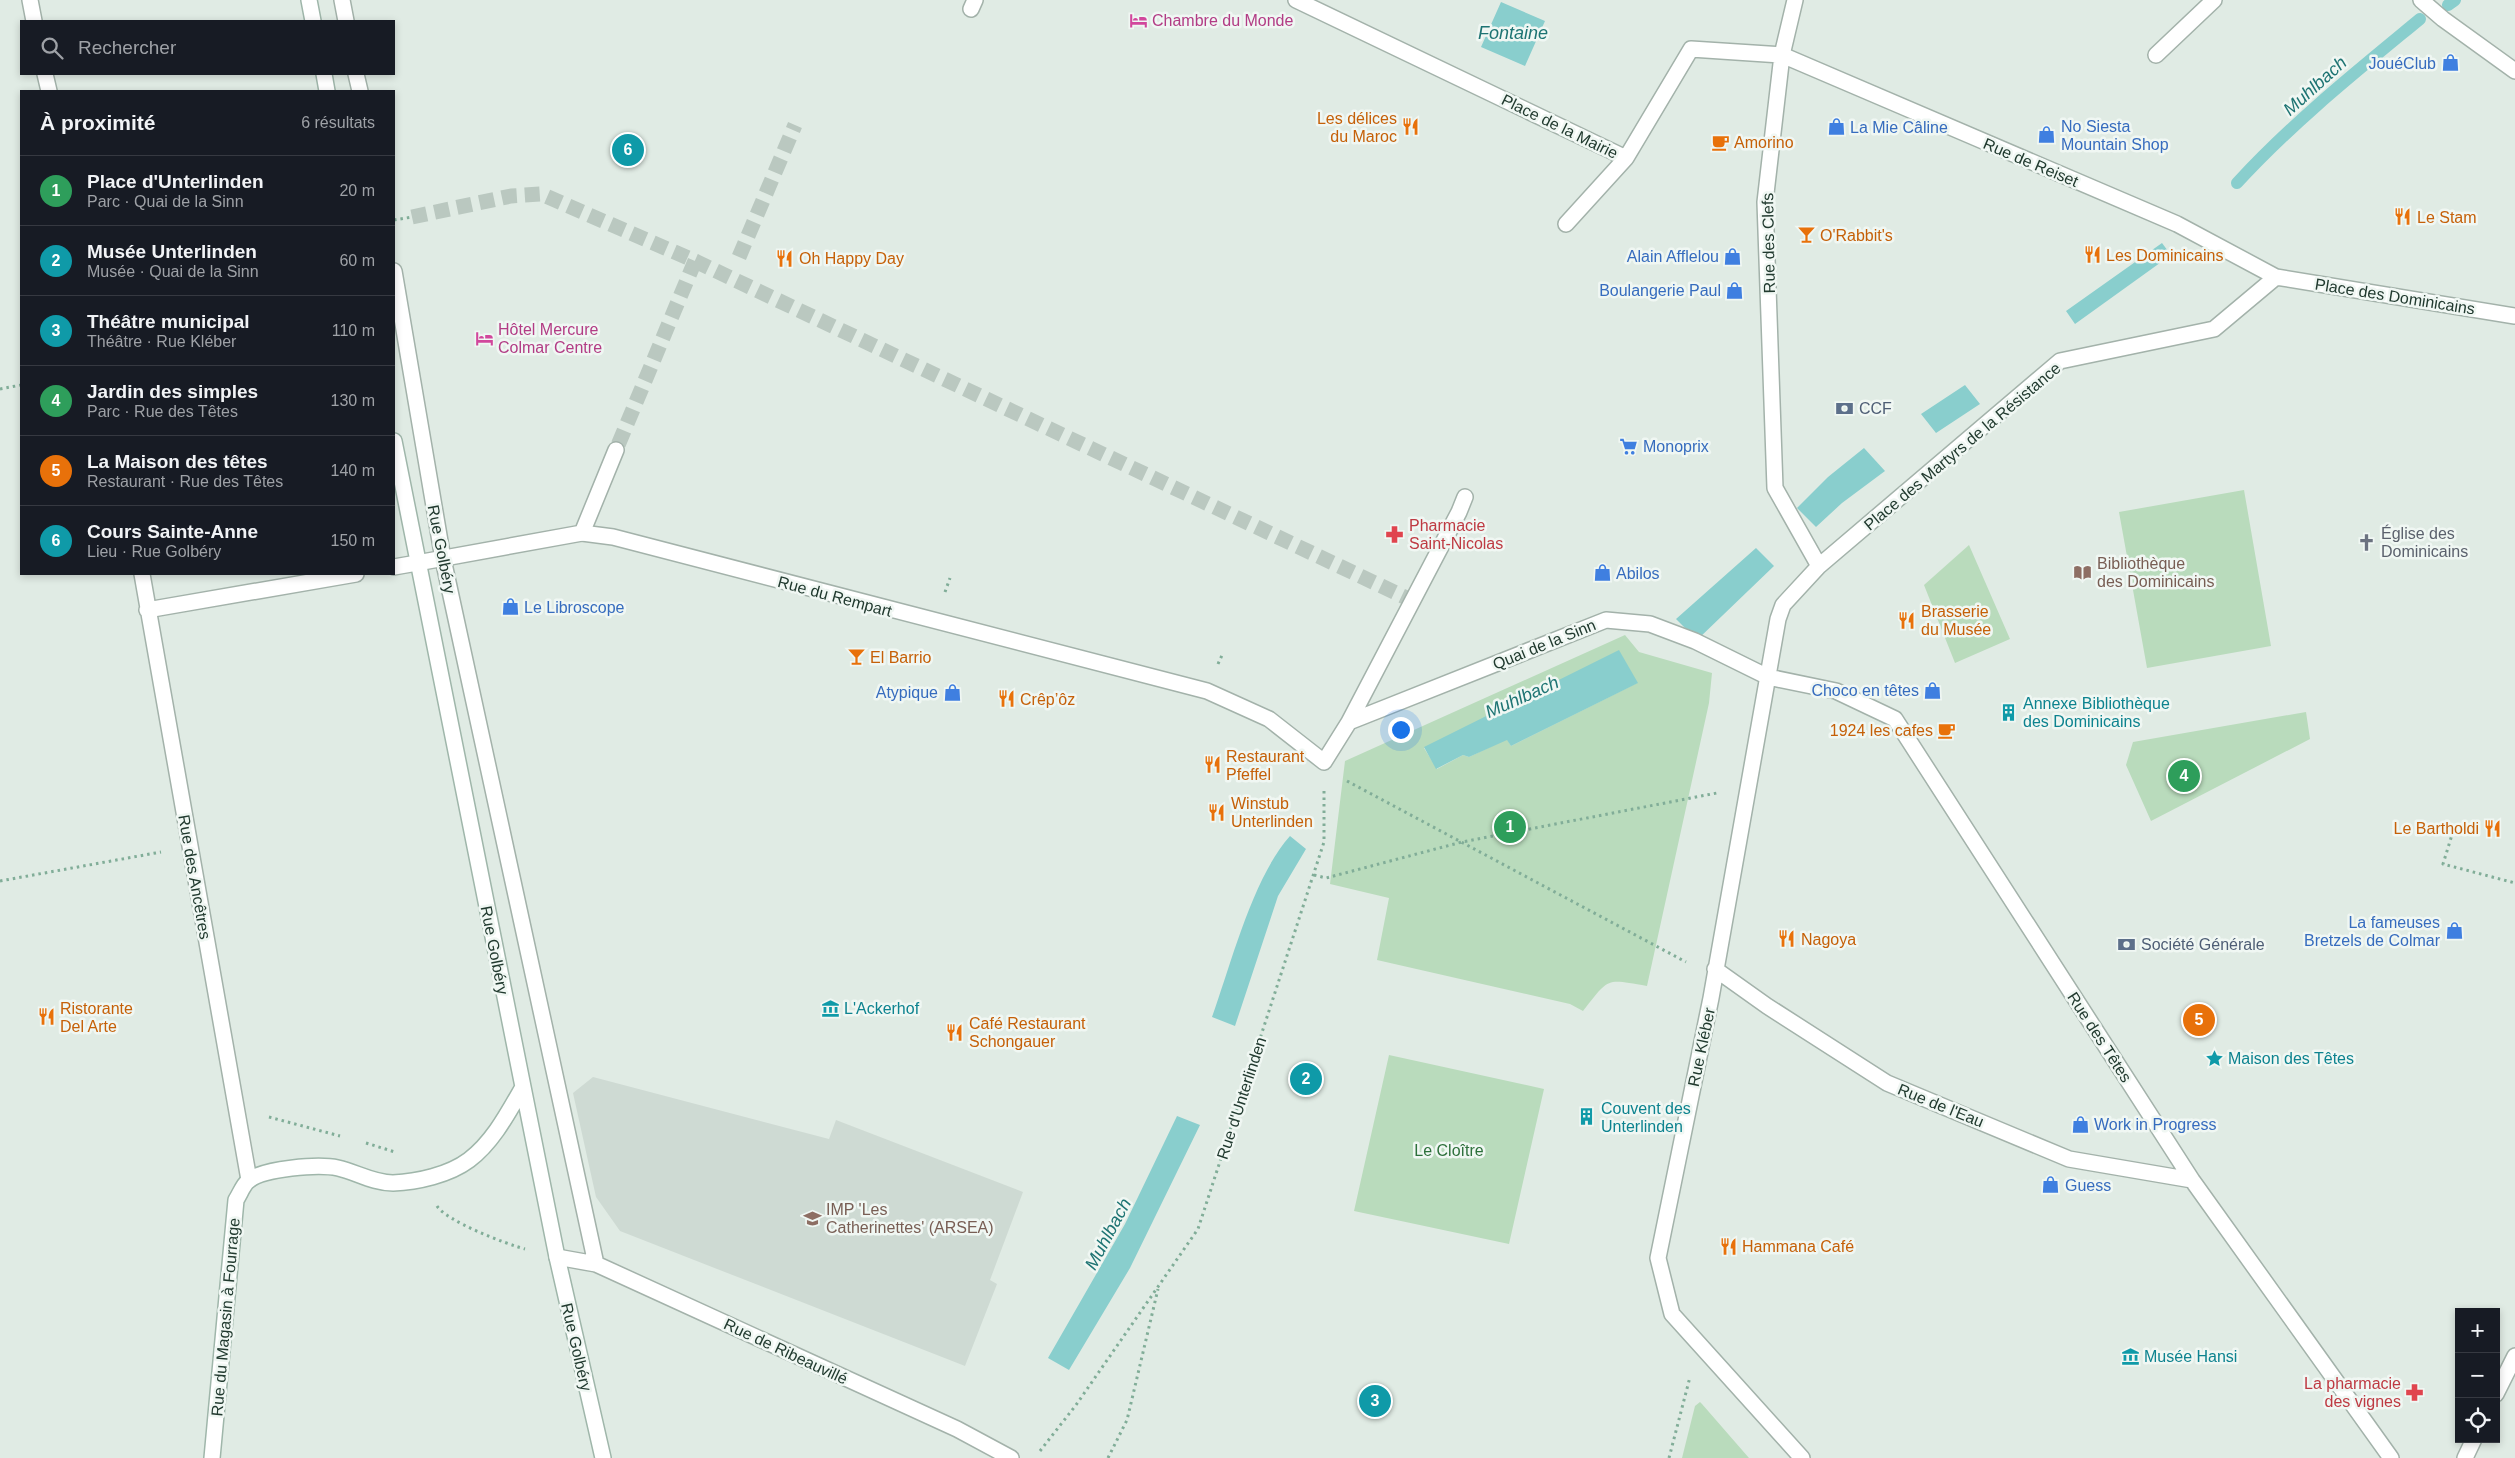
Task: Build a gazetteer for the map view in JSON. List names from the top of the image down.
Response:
{
  "streets": {
    "street": [
      "Place de la Mairie",
      "Rue de Reiset",
      "Rue des Clefs",
      "Place des Dominicains",
      "Place des Martyrs de la Résistance",
      "Rue Golbéry",
      "Rue du Rempart",
      "Quai de la Sinn",
      "Rue des Ancêtres",
      "Rue des Têtes",
      "Rue Kléber",
      "Rue de l'Eau",
      "Rue du Magasin à Fourrage",
      "Rue de Ribeauvillé"
    ],
    "path": ["Rue d'Unterlinden"]
  },
  "crossings": [
    ["Place de la Mairie", "Rue de Reiset"],
    ["Place de la Mairie", "Rue des Clefs"],
    ["Rue de Reiset", "Rue des Clefs"],
    ["Rue de Reiset", "Place des Dominicains"],
    ["Rue de Reiset", "Place des Martyrs de la Résistance"],
    ["Rue des Clefs", "Place des Martyrs de la Résistance"],
    ["Place des Dominicains", "Place des Martyrs de la Résistance"],
    ["Place des Martyrs de la Résistance", "Quai de la Sinn"],
    ["Place des Martyrs de la Résistance", "Rue des Têtes"],
    ["Place des Martyrs de la Résistance", "Rue Kléber"],
    ["Rue Golbéry", "Rue du Rempart"],
    ["Rue Golbéry", "Rue de Ribeauvillé"],
    ["Rue du Rempart", "Rue d'Unterlinden"],
    ["Quai de la Sinn", "Rue des Têtes"],
    ["Quai de la Sinn", "Rue Kléber"],
    ["Rue des Ancêtres", "Rue du Magasin à Fourrage"],
    ["Rue des Têtes", "Rue Kléber"],
    ["Rue des Têtes", "Rue de l'Eau"],
    ["Rue Kléber", "Rue de l'Eau"]
  ],
  "water": ["Fontaine", "Muhlbach"],
  "parks": ["Le Cloître"],
  "places": {
    "hotel": ["Chambre du Monde", "Hôtel Mercure Colmar Centre"],
    "shop": [
      "JouéClub",
      "La Mie Câline",
      "No Siesta Mountain Shop",
      "Alain Afflelou",
      "Boulangerie Paul",
      "Abilos",
      "Le Libroscope",
      "Choco en têtes",
      "Atypique",
      "La fameuses Bretzels de Colmar",
      "Work in Progress",
      "Guess"
    ],
    "restaurant": [
      "Les délices du Maroc",
      "Le Stam",
      "Les Dominicains",
      "Oh Happy Day",
      "Brasserie du Musée",
      "Crêp’ôz",
      "Restaurant Pfeffel",
      "Winstub Unterlinden",
      "Le Bartholdi",
      "Nagoya",
      "Ristorante Del Arte",
      "Café Restaurant Schongauer",
      "Hammana Café"
    ],
    "cafe": ["Amorino", "1924 les cafes"],
    "bar": ["O'Rabbit's", "El Barrio"],
    "bank": ["CCF", "Société Générale"],
    "supermarket": ["Monoprix"],
    "pharmacy": ["Pharmacie Saint-Nicolas", "La pharmacie des vignes"],
    "church": ["Église des Dominicains"],
    "library": ["Bibliothèque des Dominicains"],
    "building": ["Annexe Bibliothèque des Dominicains", "Couvent des Unterlinden"],
    "museum": ["L'Ackerhof", "Musée Hansi"],
    "place": ["Maison des Têtes"],
    "school or university": ["IMP 'Les Catherinettes' (ARSEA)"]
  },
  "page": {
    "search": "Rechercher",
    "heading": ["À proximité", "6 résultats"],
    "pins": [
      "6",
      "4",
      "1",
      "5",
      "2",
      "3"
    ],
    "list": [
      {
        "mark": "1",
        "name": "Place d'Unterlinden",
        "note": "Parc · Quai de la Sinn",
        "value": "20 m"
      },
      {
        "mark": "2",
        "name": "Musée Unterlinden",
        "note": "Musée · Quai de la Sinn",
        "value": "60 m"
      },
      {
        "mark": "3",
        "name": "Théâtre municipal",
        "note": "Théâtre · Rue Kléber",
        "value": "110 m"
      },
      {
        "mark": "4",
        "name": "Jardin des simples",
        "note": "Parc · Rue des Têtes",
        "value": "130 m"
      },
      {
        "mark": "5",
        "name": "La Maison des têtes",
        "note": "Restaurant · Rue des Têtes",
        "value": "140 m"
      },
      {
        "mark": "6",
        "name": "Cours Sainte-Anne",
        "note": "Lieu · Rue Golbéry",
        "value": "150 m"
      }
    ],
    "map_buttons": ["+", "−"]
  }
}
